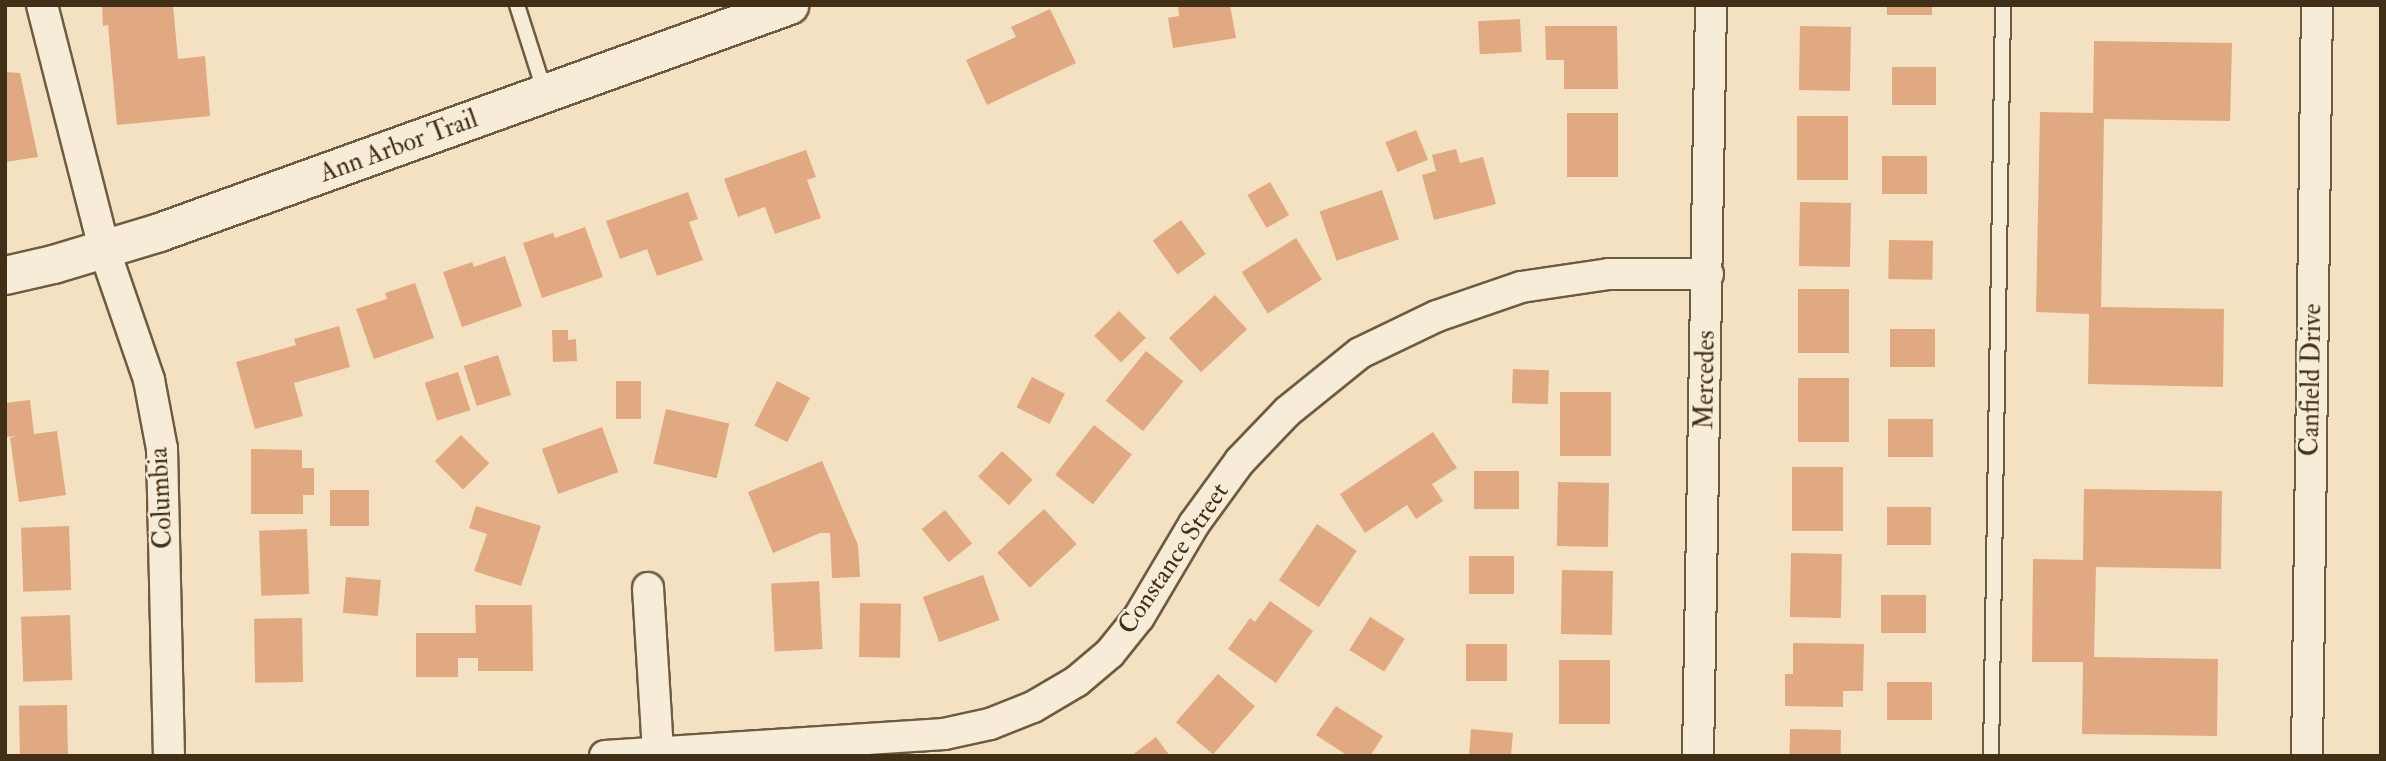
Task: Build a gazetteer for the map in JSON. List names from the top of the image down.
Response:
{
  "streets": {
    "street": [
      "Ann Arbor Trail",
      "Mercedes",
      "Canfield Drive",
      "Columbia",
      "Constance Street"
    ]
  },
  "crossings": [
    ["Ann Arbor Trail", "Columbia"],
    ["Mercedes", "Constance Street"]
  ]
}
